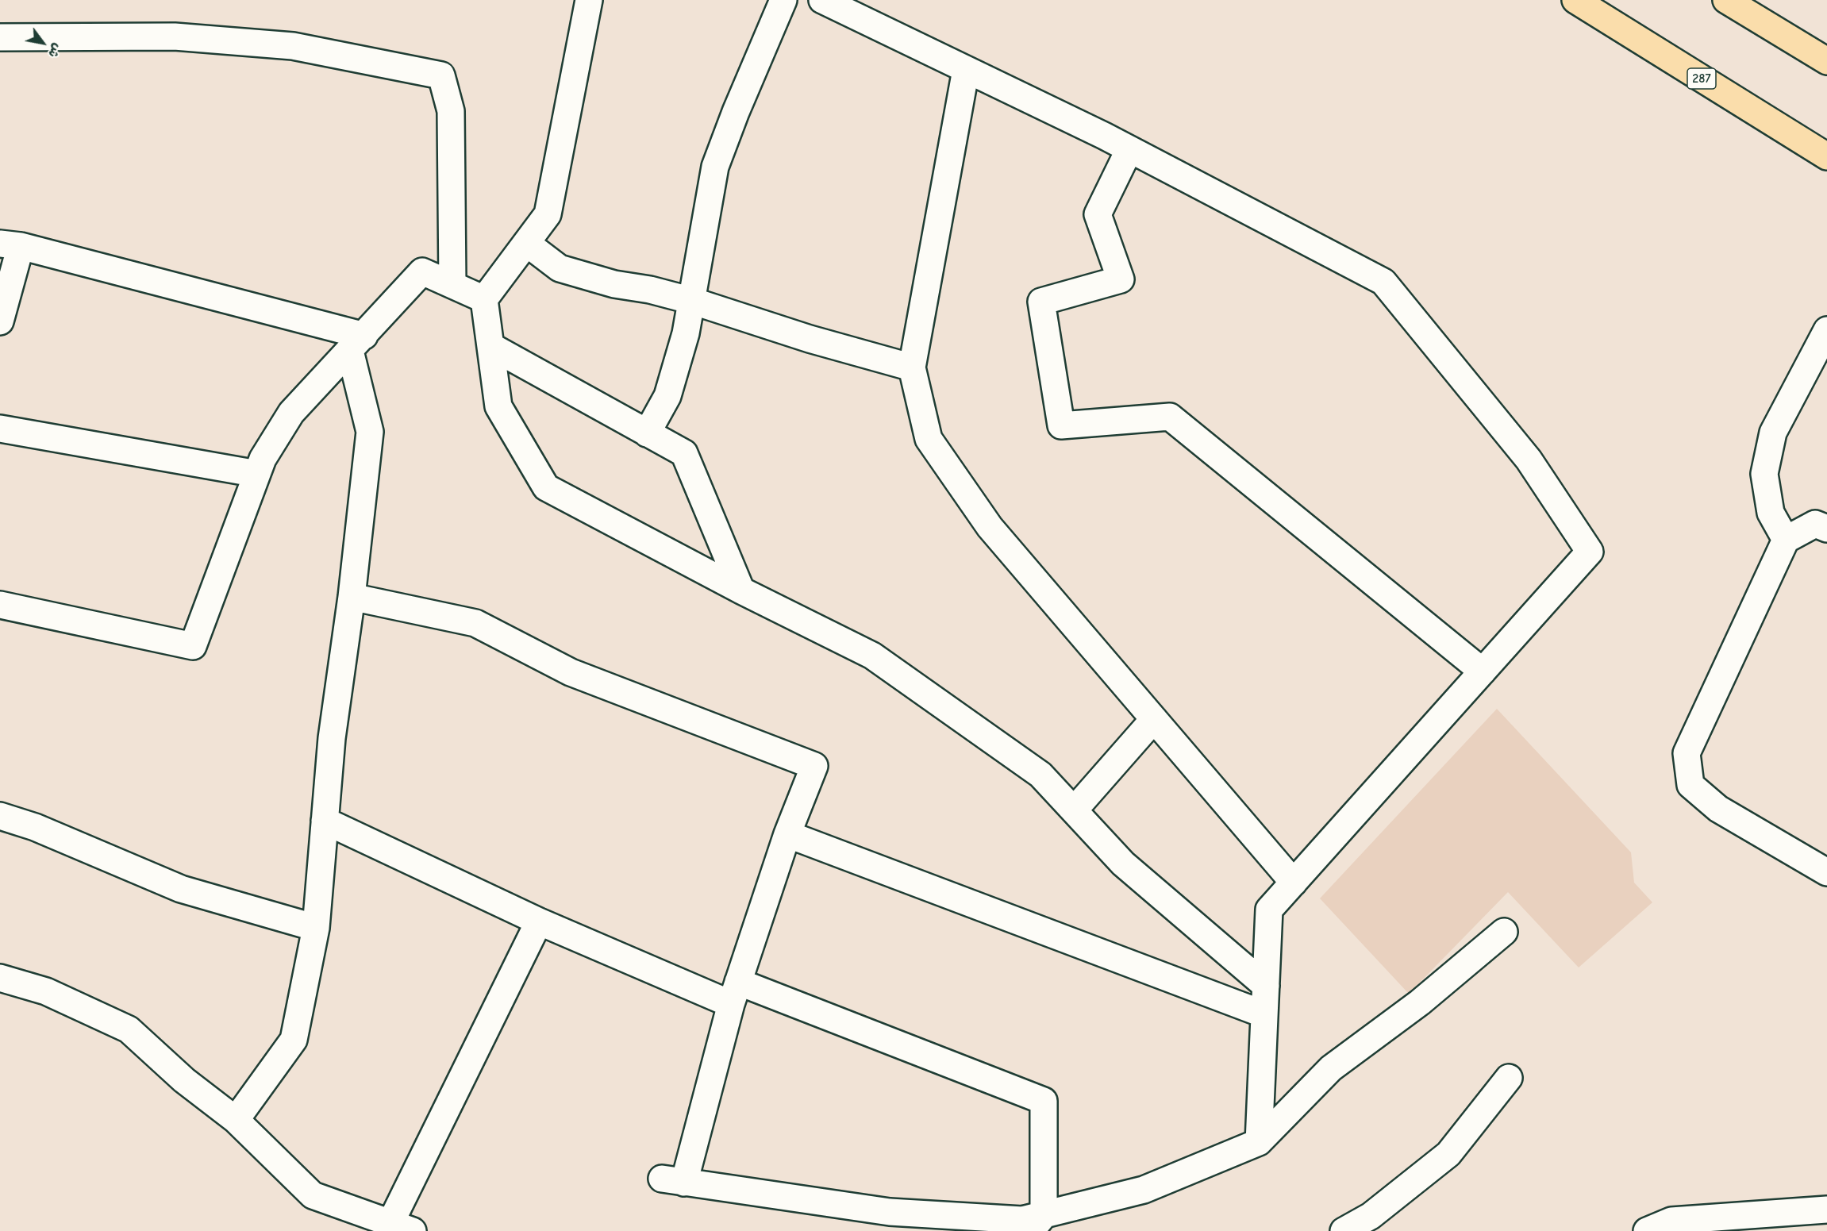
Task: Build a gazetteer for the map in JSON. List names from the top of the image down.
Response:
{
  "streets": {
    "main road": ["287"]
  },
  "north": "bottom right"
}
